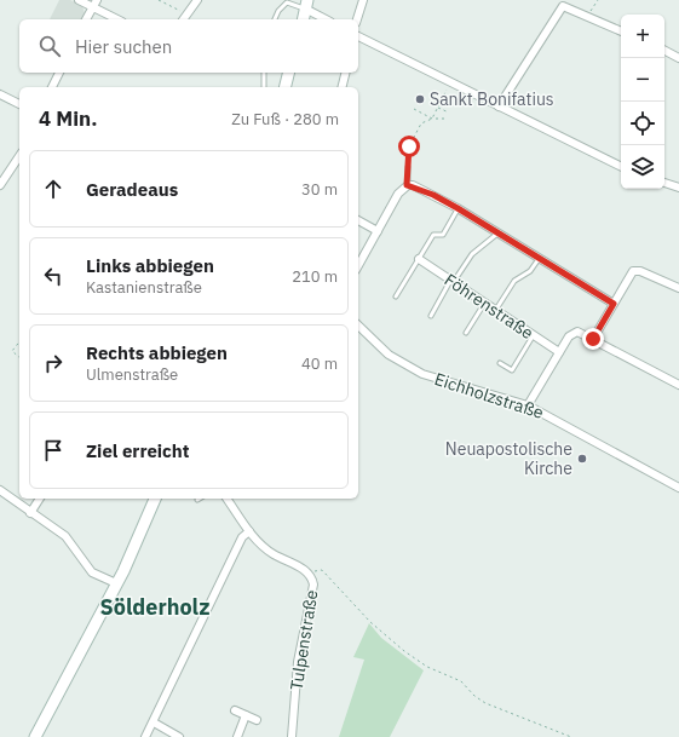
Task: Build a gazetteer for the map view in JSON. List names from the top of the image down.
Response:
{
  "streets": {
    "street": ["Föhrenstraße", "Eichholzstraße", "Tulpenstraße"]
  },
  "districts": ["Sölderholz"],
  "places": ["Sankt Bonifatius", "Neuapostolische Kirche"],
  "page": {
    "map_buttons": ["+", "−"],
    "search": "Hier suchen",
    "heading": ["4 Min.", "Zu Fuß · 280 m"],
    "list": [
      ["Geradeaus", "30 m"],
      ["Links abbiegen", "Kastanienstraße", "210 m"],
      ["Rechts abbiegen", "Ulmenstraße", "40 m"],
      "Ziel erreicht"
    ]
  }
}
